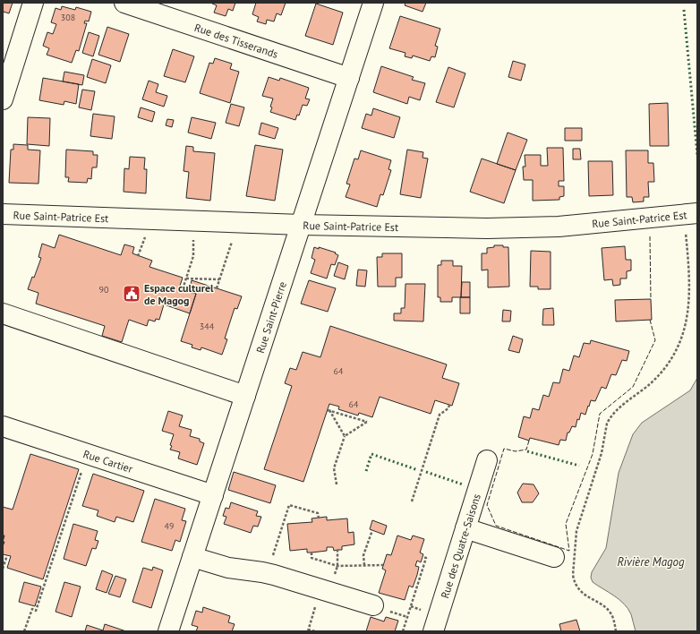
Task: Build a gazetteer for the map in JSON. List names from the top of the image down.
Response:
{
  "streets": {
    "street": [
      "Rue des Tisserands",
      "Rue Saint-Patrice Est",
      "Rue Saint-Pierre",
      "Rue Cartier",
      "Rue des Quatre-Saisons"
    ]
  },
  "crossings": [
    ["Rue des Tisserands", "Rue Saint-Pierre"],
    ["Rue Saint-Patrice Est", "Rue Saint-Pierre"],
    ["Rue Saint-Pierre", "Rue Cartier"]
  ],
  "water": ["Rivière Magog"],
  "places": {
    "public building": ["Espace culturel de Magog"]
  },
  "house_numbers": [
    "308",
    "90",
    "344",
    "64",
    "64",
    "49"
  ]
}
